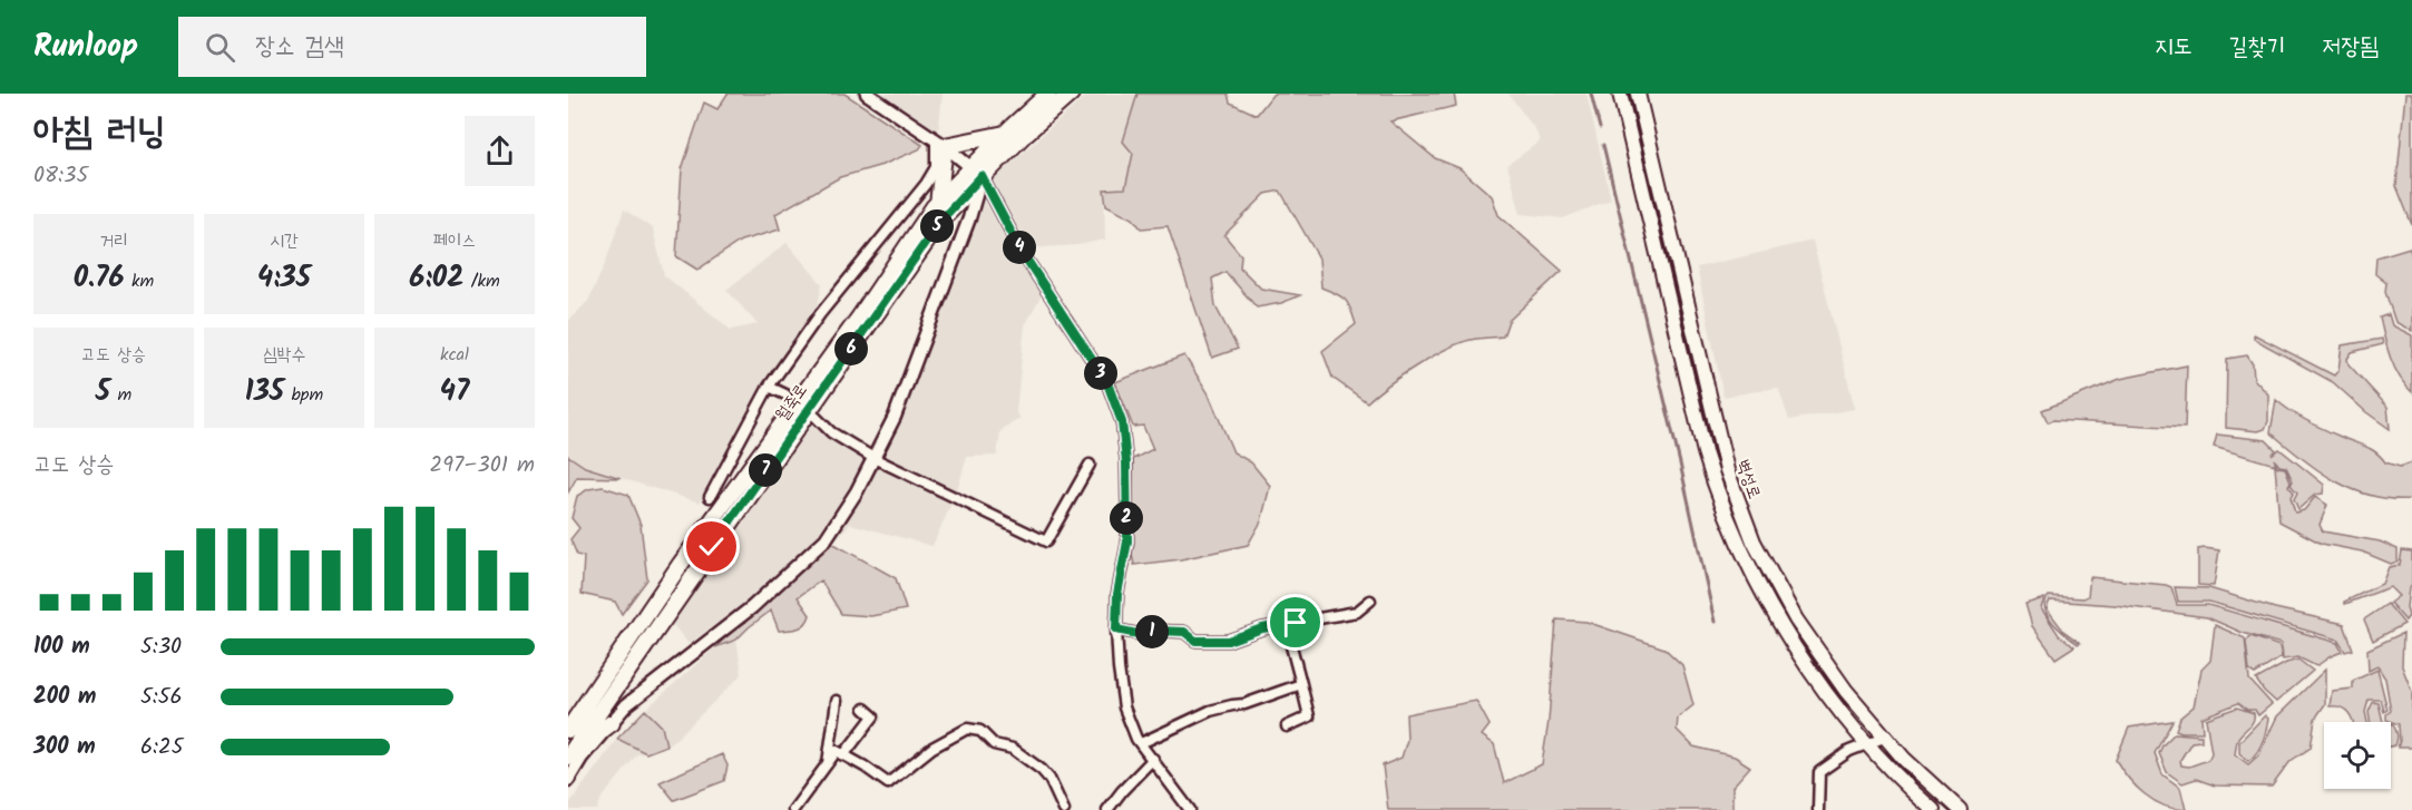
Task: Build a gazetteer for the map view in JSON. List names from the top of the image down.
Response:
{
  "streets": {
    "main road": ["월죽로", "벽성로"]
  },
  "page": {
    "header": "Runloop",
    "search": "장소 검색",
    "nav": ["지도", "길찾기", "저장됨"],
    "heading": ["아침 러닝", "08:35"],
    "stats": [
      ["거리", "0.76 km"],
      ["시간", "4:35"],
      ["페이스", "6:02 /km"],
      ["고도 상승", "5 m"],
      ["심박수", "135 bpm"],
      ["kcal", "47"]
    ],
    "pins": [
      "5",
      "4",
      "6",
      "3",
      "7",
      "2",
      "1"
    ],
    "chart": ["고도 상승", "297–301 m"],
    "list": [
      {
        "name": "100 m",
        "note": "5:30"
      },
      {
        "name": "200 m",
        "note": "5:56"
      },
      {
        "name": "300 m",
        "note": "6:25"
      }
    ]
  }
}
